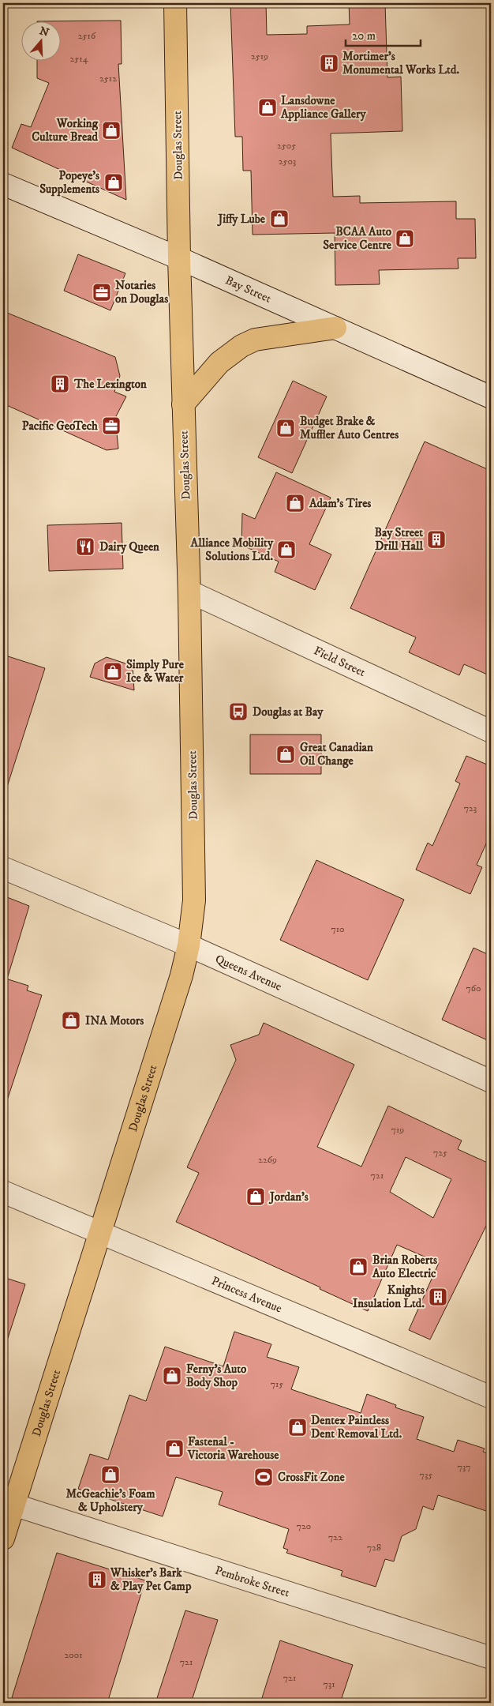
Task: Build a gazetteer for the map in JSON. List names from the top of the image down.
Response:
{
  "streets": {
    "main road": ["Douglas Street"],
    "street": [
      "Bay Street",
      "Field Street",
      "Queens Avenue",
      "Princess Avenue",
      "Pembroke Street"
    ]
  },
  "crossings": [
    ["Douglas Street", "Bay Street"],
    ["Douglas Street", "Field Street"],
    ["Douglas Street", "Queens Avenue"],
    ["Douglas Street", "Princess Avenue"],
    ["Douglas Street", "Pembroke Street"]
  ],
  "places": {
    "building": [
      "Mortimer's Monumental Works Ltd.",
      "The Lexington",
      "Bay Street Drill Hall",
      "Knights Insulation Ltd.",
      "Whisker's Bark & Play Pet Camp"
    ],
    "shop": [
      "Lansdowne Appliance Gallery",
      "Working Culture Bread",
      "Popeye's Supplements",
      "Jiffy Lube",
      "BCAA Auto Service Centre",
      "Budget Brake & Muffler Auto Centres",
      "Adam's Tires",
      "Alliance Mobility Solutions Ltd.",
      "Simply Pure Ice & Water",
      "Great Canadian Oil Change",
      "INA Motors",
      "Jordan’s",
      "Brian Roberts Auto Electric",
      "Ferny's Auto Body Shop",
      "Dentex Paintless Dent Removal Ltd.",
      "Fastenal - Victoria Warehouse",
      "McGeachie’s Foam & Upholstery"
    ],
    "office": ["Notaries on Douglas", "Pacific GeoTech"],
    "restaurant": ["Dairy Queen"],
    "bus stop": ["Douglas at Bay"],
    "sports": ["CrossFit Zone"]
  },
  "house_numbers": [
    "2516",
    "2519",
    "2514",
    "2512",
    "2505",
    "2503",
    "723",
    "710",
    "760",
    "719",
    "725",
    "2269",
    "721",
    "715",
    "737",
    "735",
    "720",
    "722",
    "728",
    "2001",
    "721",
    "721",
    "731"
  ],
  "scale_bar": "20 m",
  "north": "top"
}
